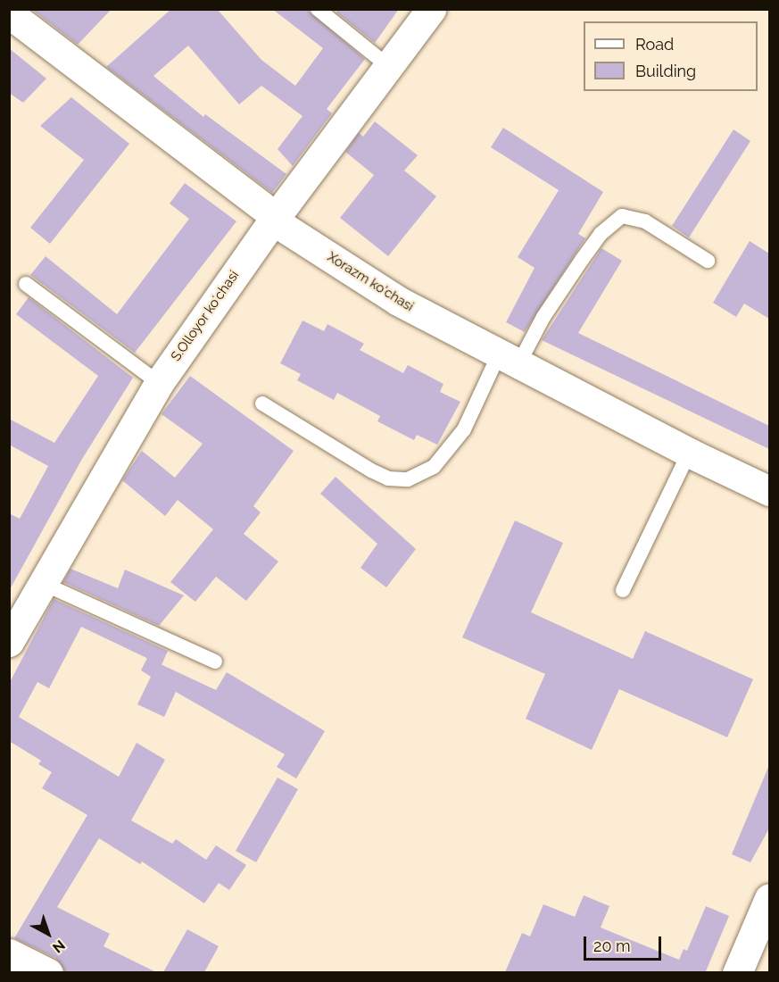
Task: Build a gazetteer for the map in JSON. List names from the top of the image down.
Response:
{
  "streets": {
    "street": ["Xorazm ko'chasi", "S.Olloyor koʻchasi"]
  },
  "crossings": [
    ["Xorazm ko'chasi", "S.Olloyor koʻchasi"]
  ],
  "legend": ["Road", "Building"],
  "scale_bar": "20 m",
  "north": "bottom right"
}
